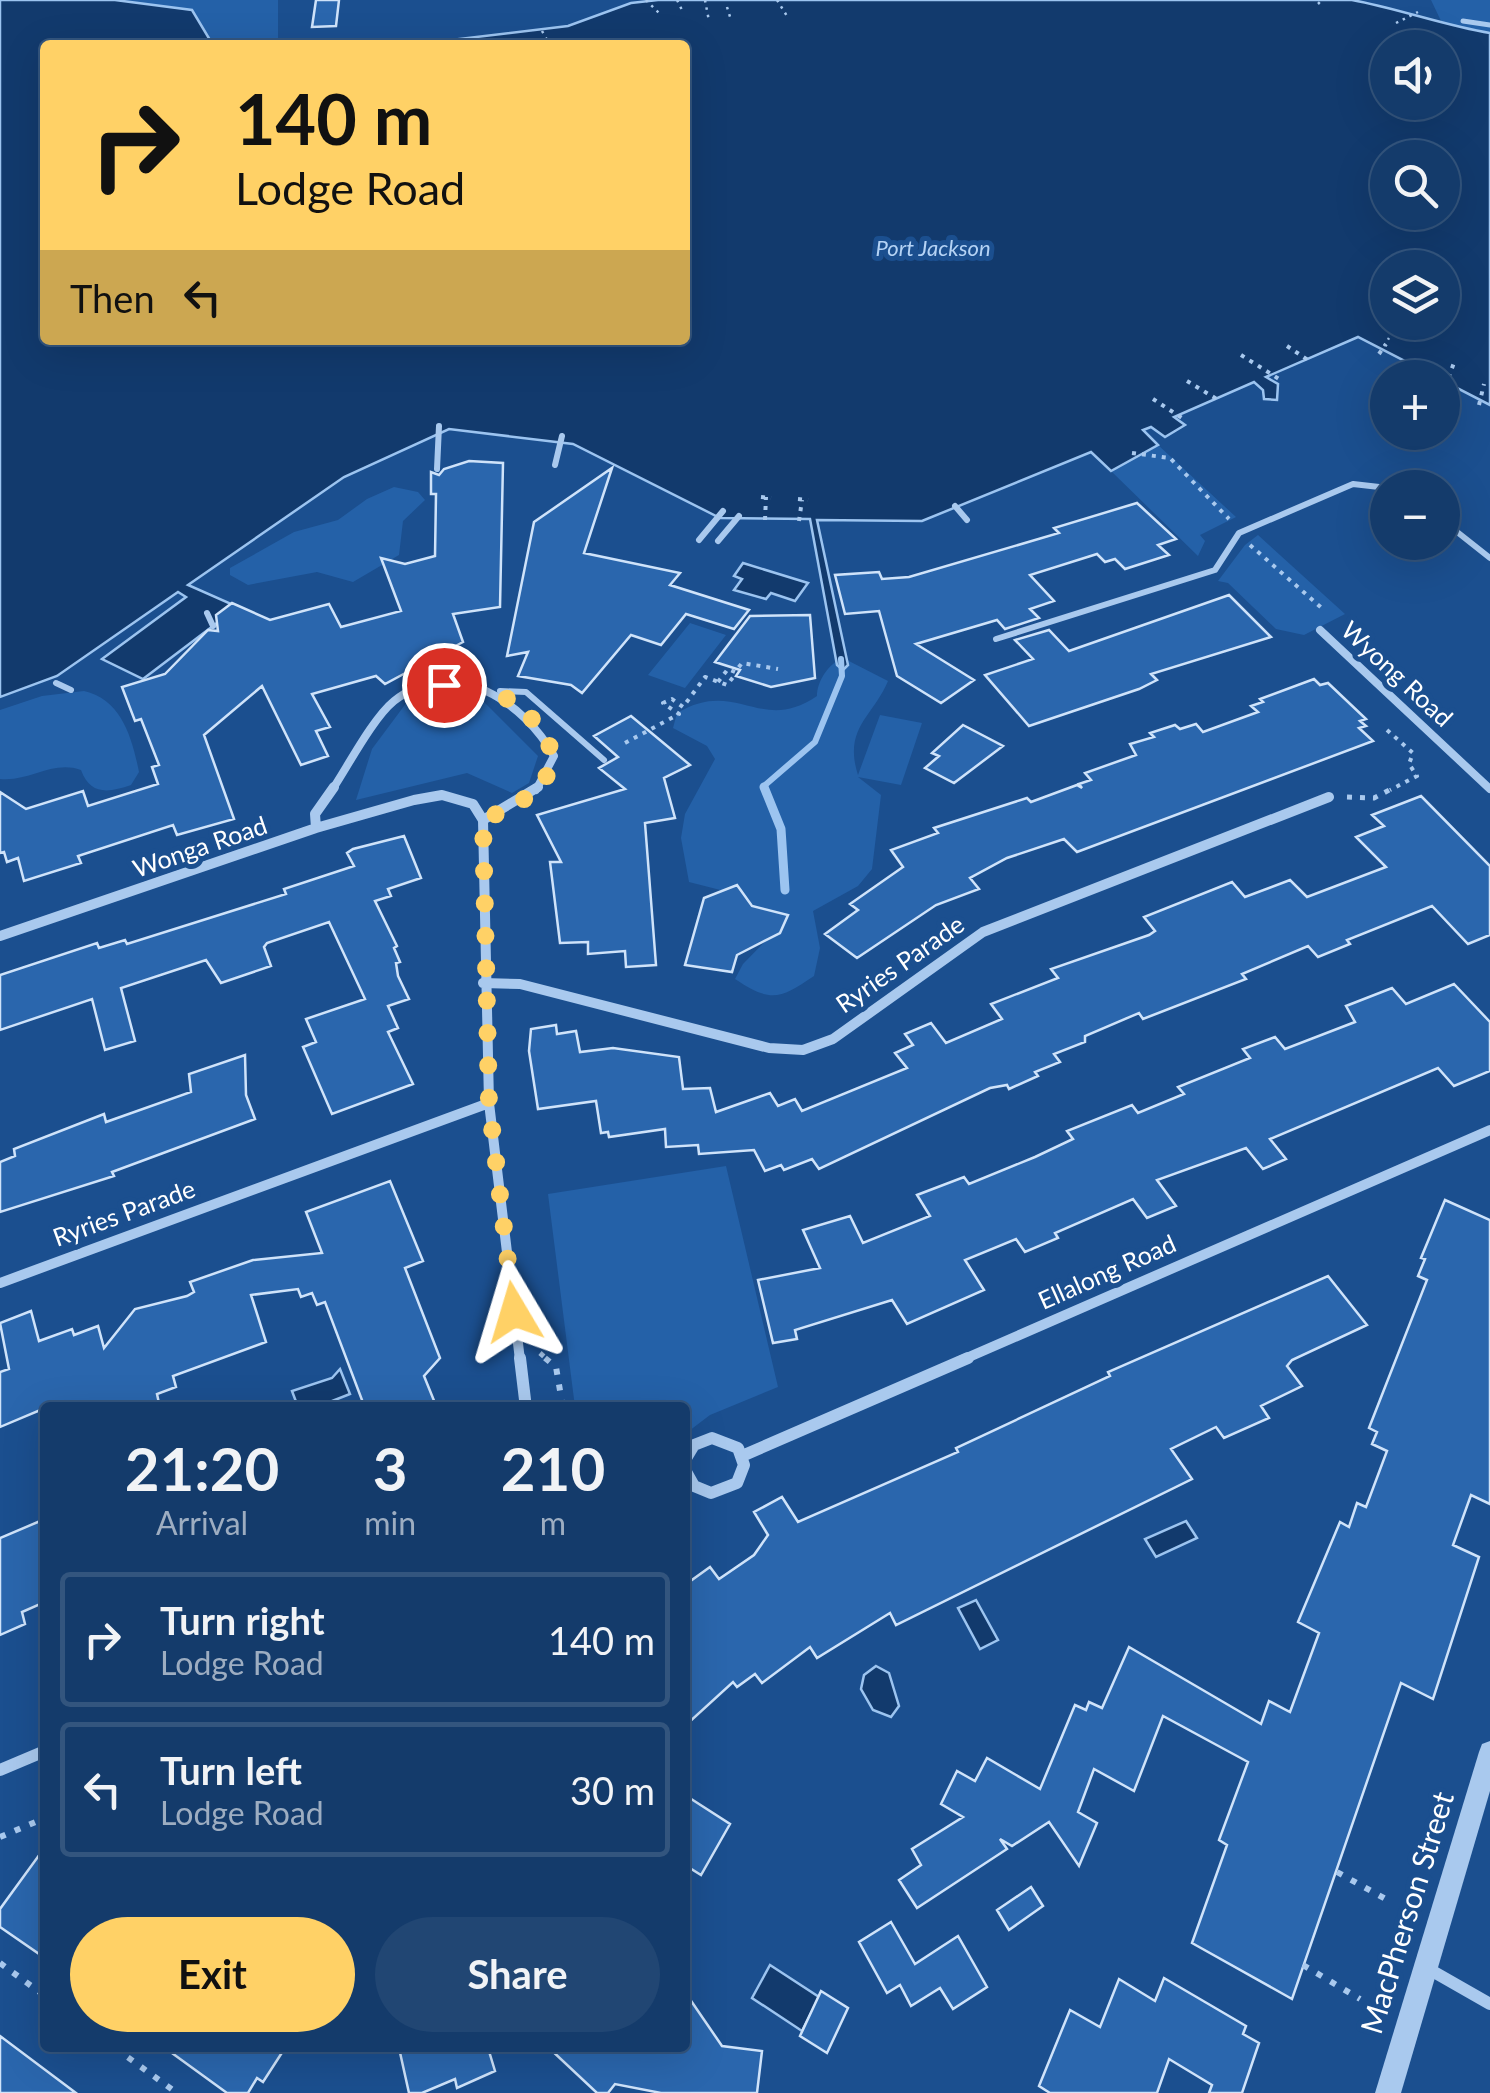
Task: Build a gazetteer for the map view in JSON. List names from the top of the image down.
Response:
{
  "streets": {
    "street": [
      "Wyong Road",
      "Wonga Road",
      "Ryries Parade",
      "Ellalong Road",
      "MacPherson Street"
    ]
  },
  "water": ["Port Jackson"],
  "page": {
    "map_buttons": ["+", "−"],
    "turn": ["140 m", "Lodge Road"],
    "then": "Then",
    "eta": [
      "21:20",
      "Arrival",
      "3",
      "min",
      "210",
      "m"
    ],
    "list": [
      {
        "name": "Turn right",
        "note": "Lodge Road",
        "value": "140 m"
      },
      {
        "name": "Turn left",
        "note": "Lodge Road",
        "value": "30 m"
      }
    ],
    "buttons": ["Exit", "Share"]
  }
}
